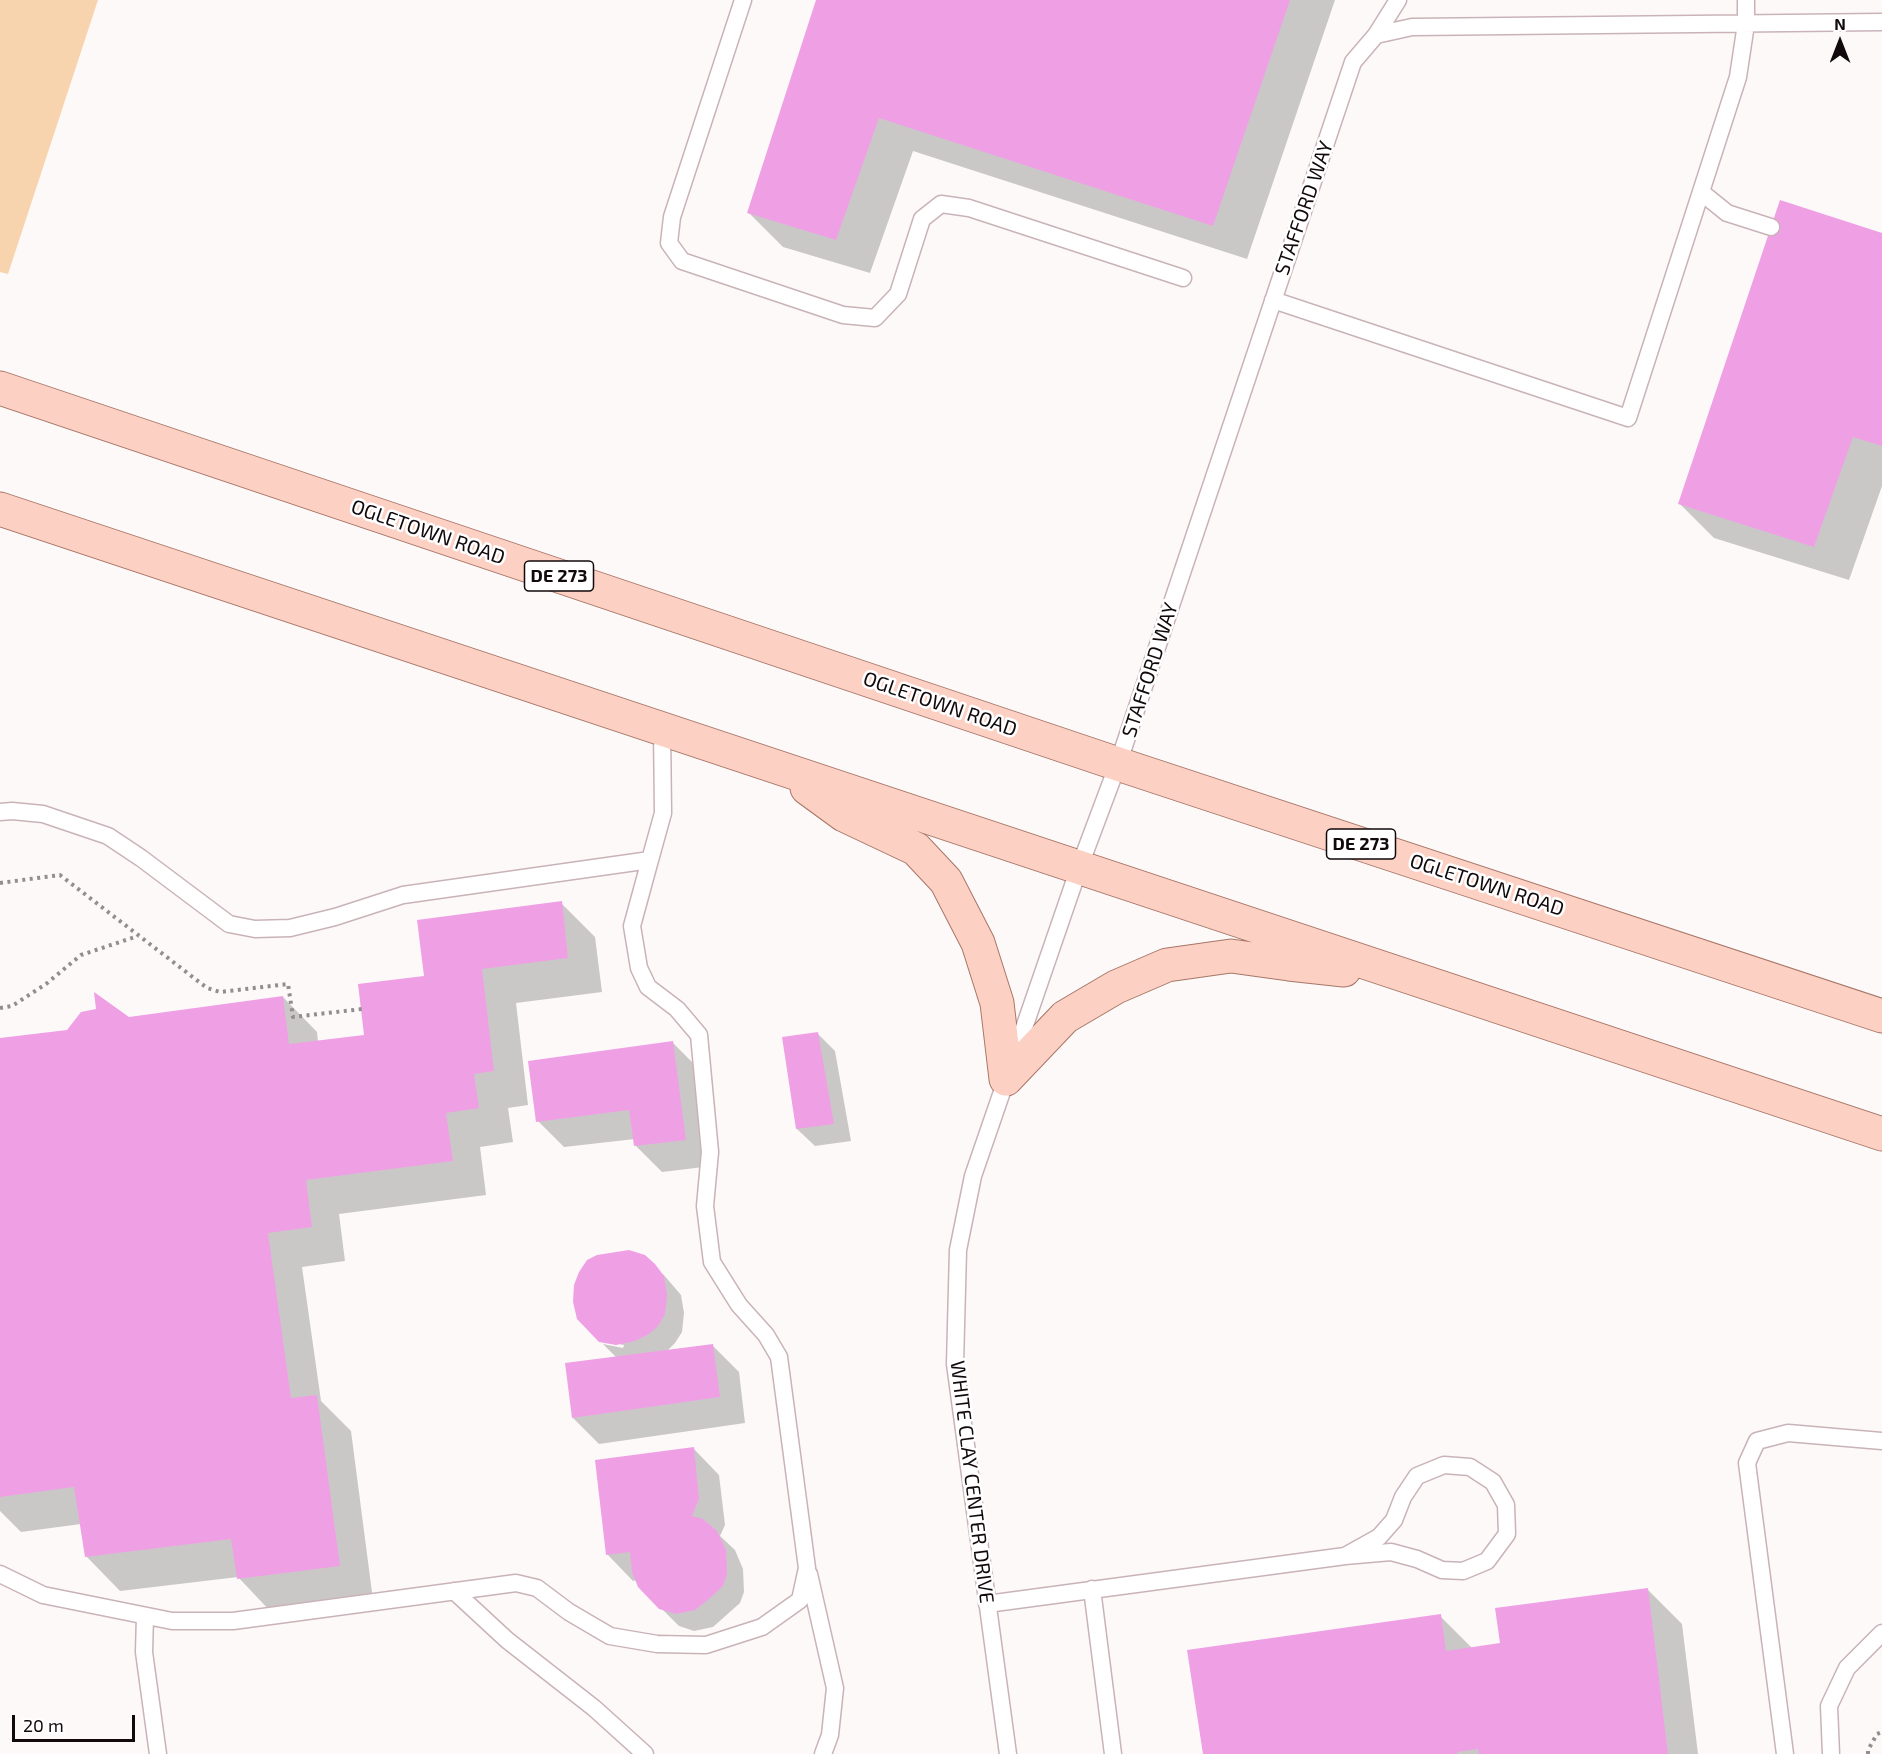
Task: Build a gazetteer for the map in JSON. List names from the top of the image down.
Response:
{
  "streets": {
    "main road": ["OGLETOWN ROAD", "DE 273"],
    "lane": ["STAFFORD WAY", "WHITE CLAY CENTER DRIVE"]
  },
  "crossings": [
    ["STAFFORD WAY", "OGLETOWN ROAD"],
    ["STAFFORD WAY", "WHITE CLAY CENTER DRIVE"]
  ],
  "scale_bar": "20 m",
  "north": "top"
}
